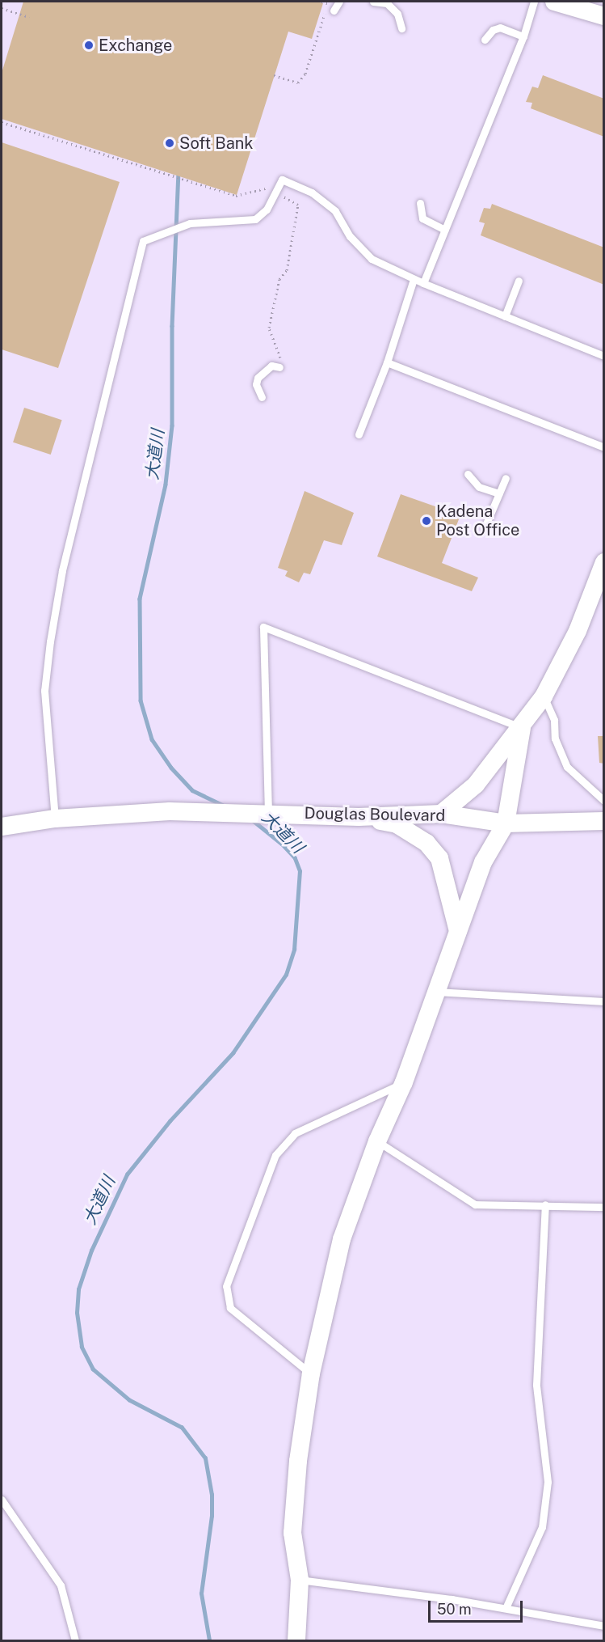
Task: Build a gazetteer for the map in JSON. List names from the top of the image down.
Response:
{
  "streets": {
    "street": ["Douglas Boulevard"]
  },
  "water": ["大道川"],
  "places": ["Exchange", "Soft Bank", "Kadena Post Office"],
  "scale_bar": "50 m"
}
